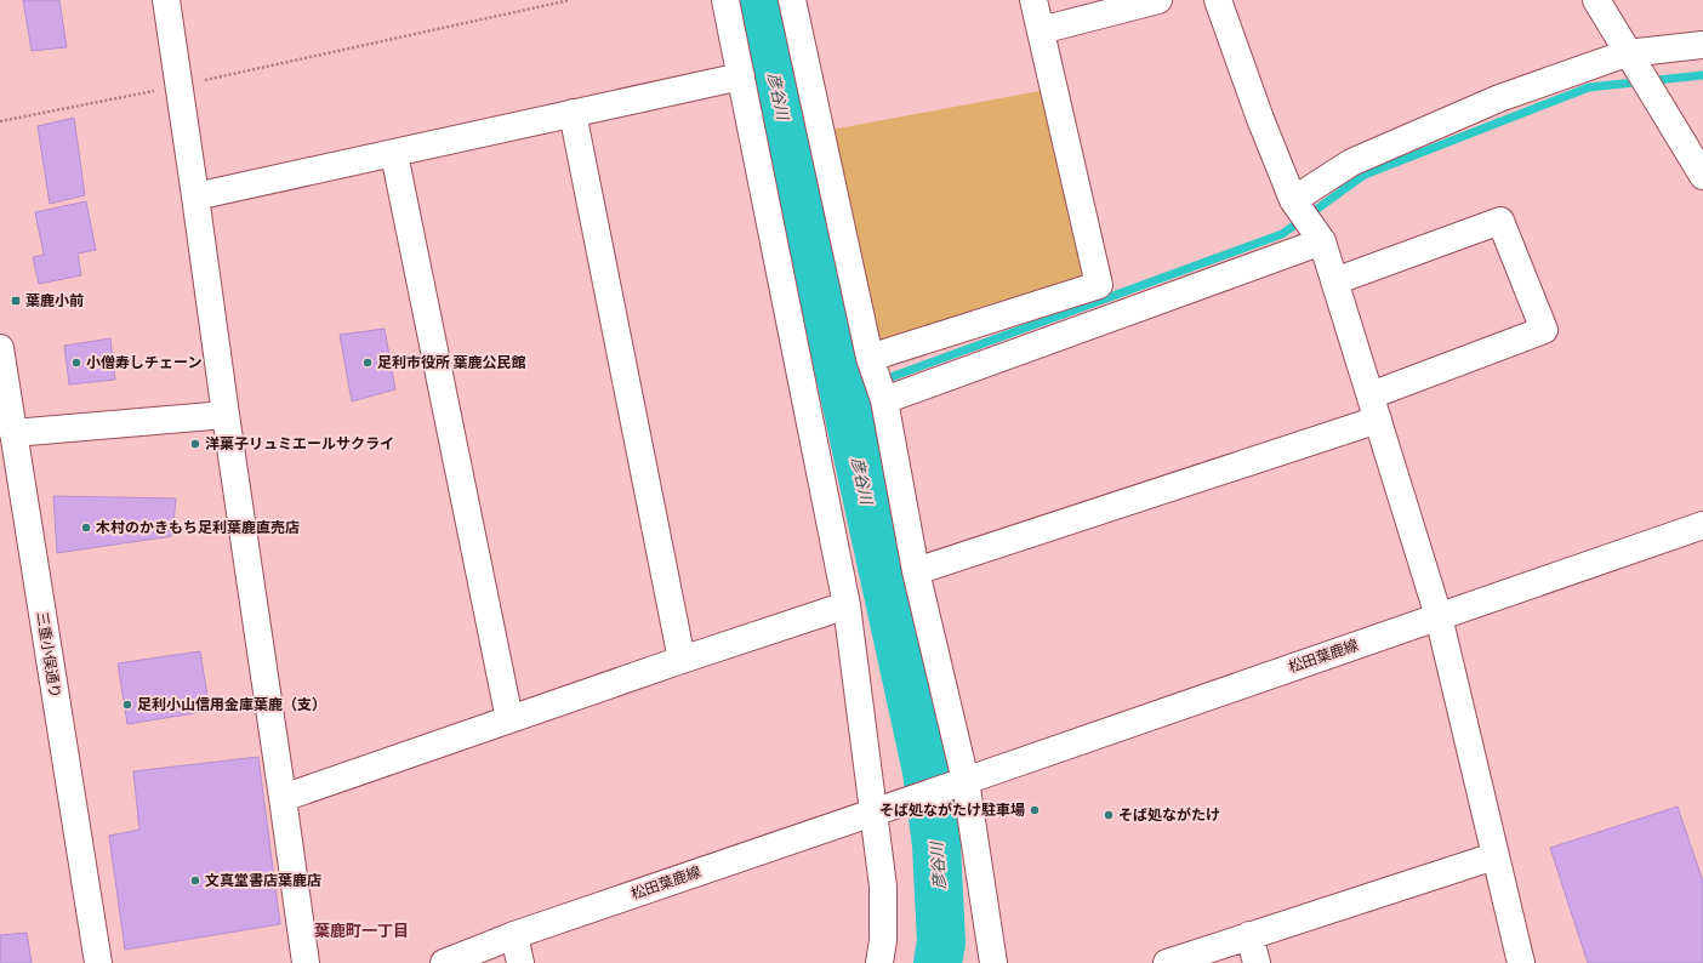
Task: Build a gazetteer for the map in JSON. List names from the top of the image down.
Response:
{
  "streets": {
    "street": ["三重小俣通り", "松田葉鹿線"]
  },
  "districts": ["葉鹿町一丁目"],
  "water": ["彦谷川"],
  "places": {
    "transit": ["葉鹿小前"],
    "other": [
      "小僧寿しチェーン",
      "足利市役所 葉鹿公民館",
      "洋菓子リュミエールサクライ",
      "木村のかきもち足利葉鹿直売店",
      "足利小山信用金庫葉鹿（支）",
      "そば処ながたけ駐車場",
      "そば処ながたけ",
      "文真堂書店葉鹿店"
    ]
  }
}
